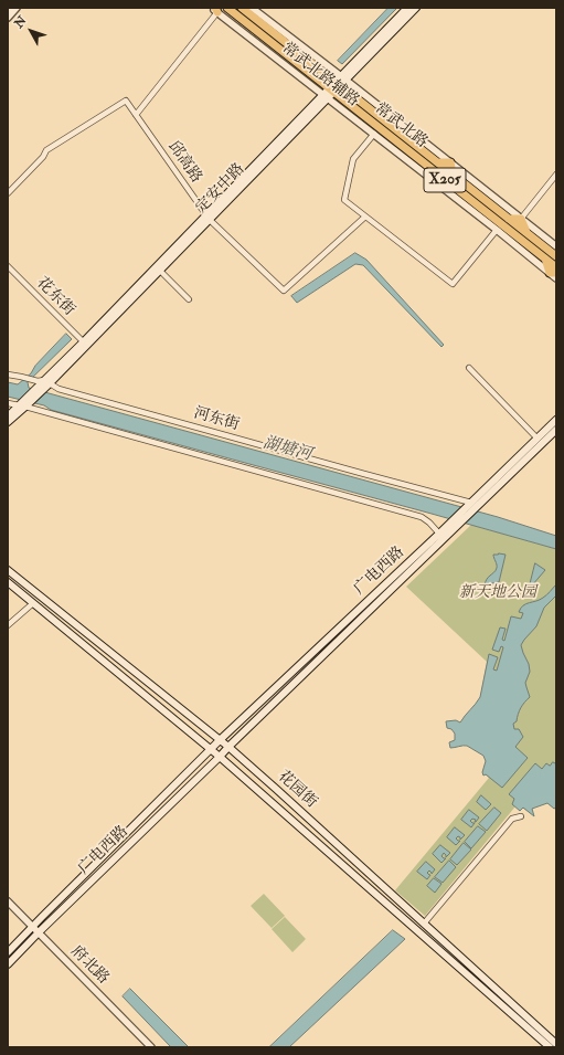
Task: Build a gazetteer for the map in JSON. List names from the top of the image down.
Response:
{
  "streets": {
    "main road": [
      "常武北路",
      "X205",
      "定安中路",
      "广电西路",
      "花园街"
    ],
    "street": [
      "常武北路辅路",
      "邱高路",
      "花东街",
      "河东街",
      "府北路"
    ]
  },
  "crossings": [
    ["常武北路辅路", "常武北路"],
    ["常武北路辅路", "定安中路"],
    ["常武北路", "定安中路"],
    ["邱高路", "定安中路"],
    ["定安中路", "花东街"],
    ["定安中路", "河东街"],
    ["河东街", "广电西路"],
    ["广电西路", "花园街"],
    ["广电西路", "府北路"]
  ],
  "water": ["湖塘河"],
  "parks": ["新天地公园"],
  "north": "top left"
}
